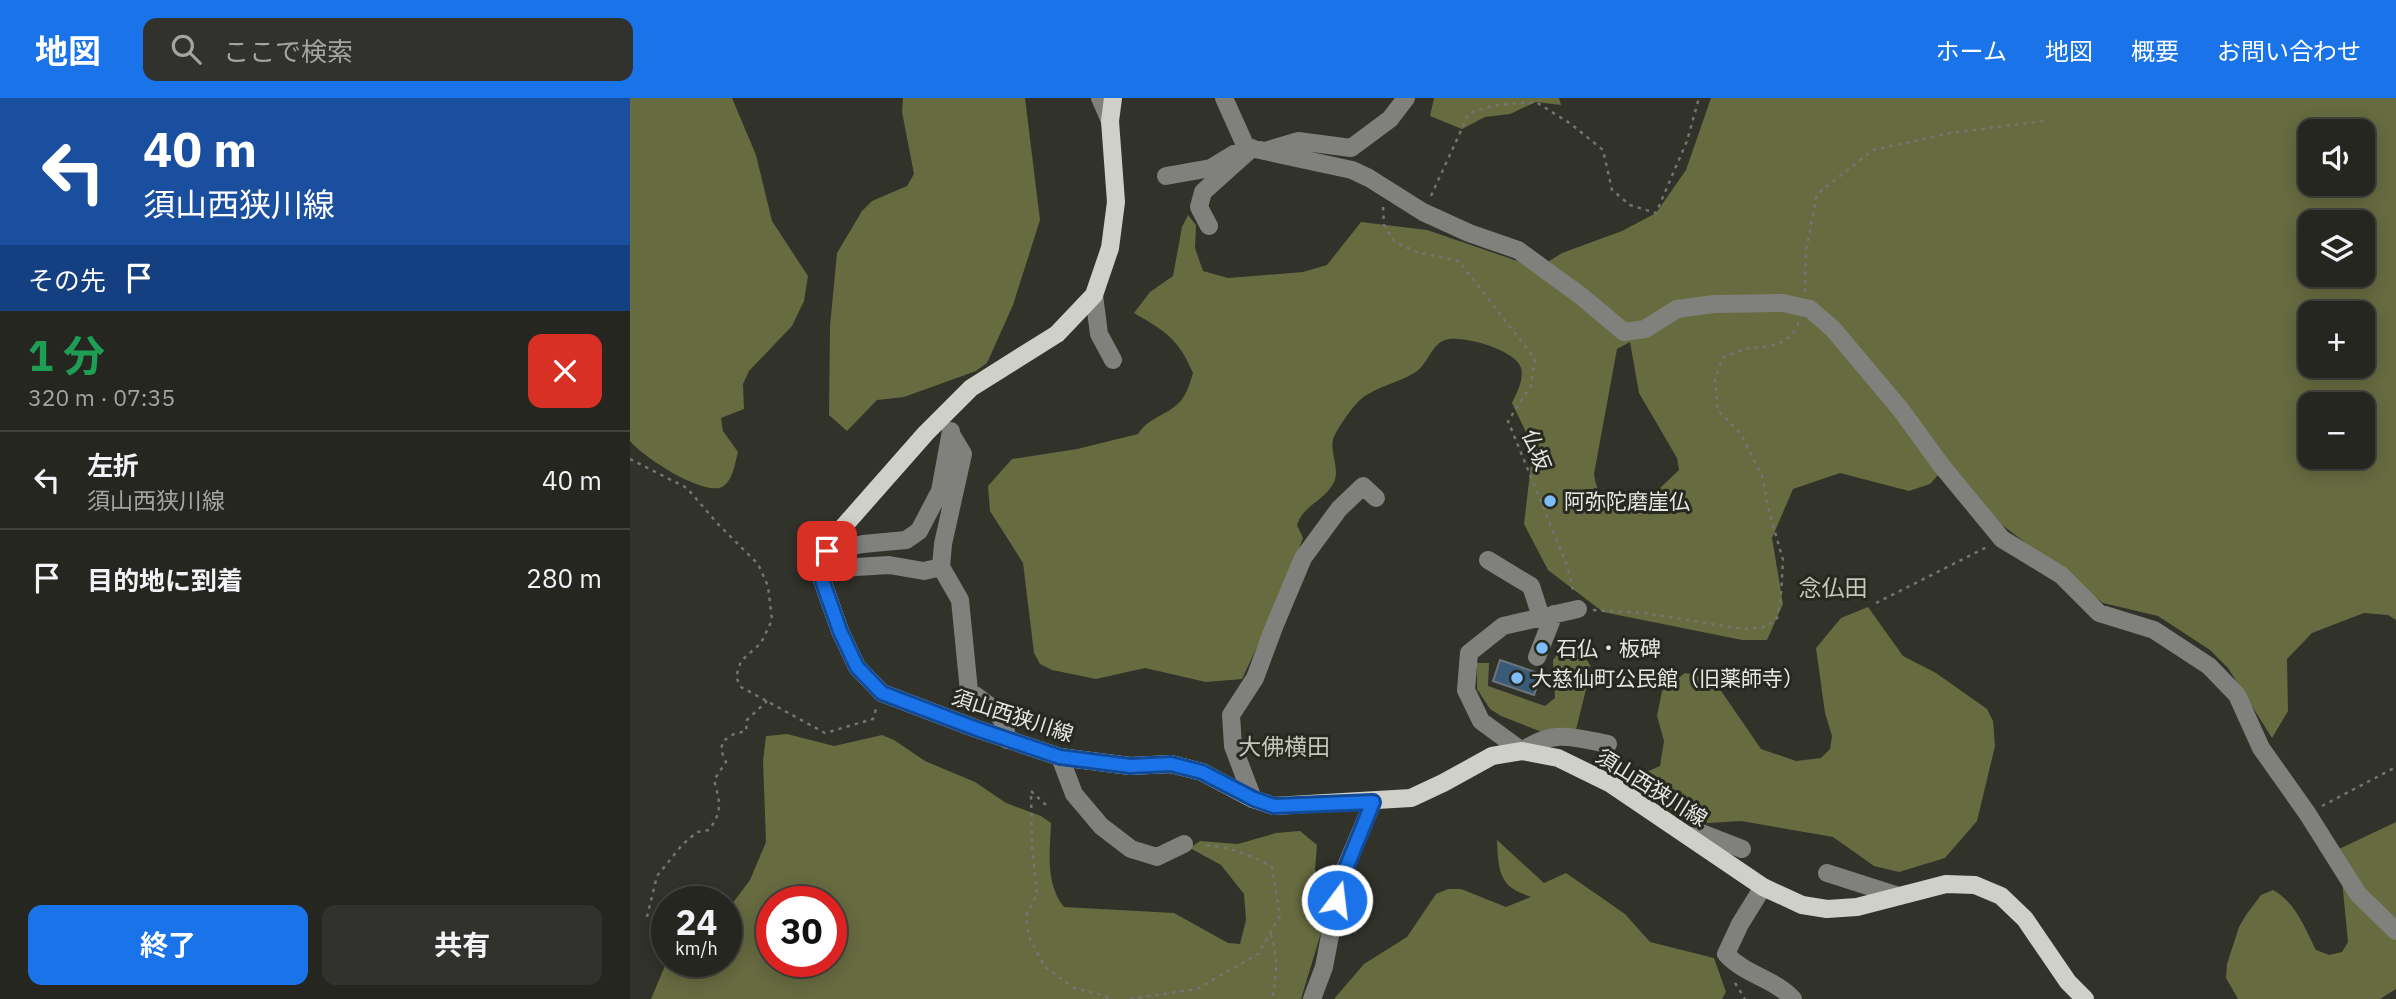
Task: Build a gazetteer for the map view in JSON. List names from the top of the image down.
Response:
{
  "streets": {
    "main road": ["須山西狭川線"],
    "path": ["仏坂"]
  },
  "districts": ["念仏田", "大佛横田"],
  "places": ["阿弥陀磨崖仏", "石仏・板碑", "大慈仙町公民館（旧薬師寺）"],
  "page": {
    "header": "地図",
    "search": "ここで検索",
    "nav": [
      "ホーム",
      "地図",
      "概要",
      "お問い合わせ"
    ],
    "turn": ["40 m", "須山西狭川線"],
    "map_buttons": ["+", "−"],
    "then": "その先",
    "heading": ["1 分", "320 m · 07:35"],
    "list": [
      {
        "name": "左折",
        "note": "須山西狭川線",
        "value": "40 m"
      },
      {
        "name": "目的地に到着",
        "value": "280 m"
      }
    ],
    "speed": "24 km/h",
    "limit": "30",
    "buttons": ["終了", "共有"]
  }
}
